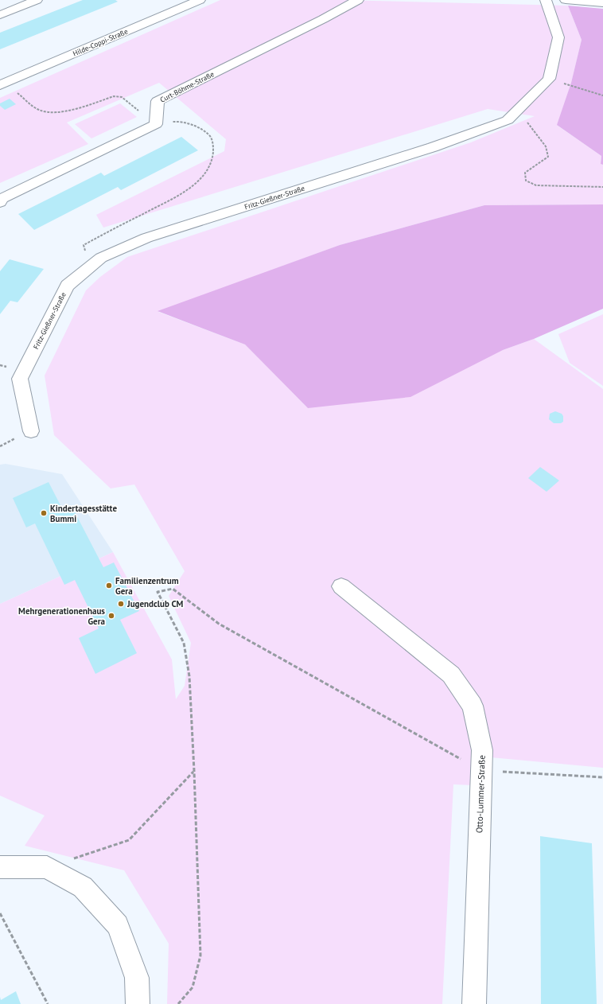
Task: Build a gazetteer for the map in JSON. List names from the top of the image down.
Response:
{
  "streets": {
    "street": [
      "Hilde-Coppi-Straße",
      "Curt-Böhme-Straße",
      "Fritz-Gießner-Straße",
      "Otto-Lummer-Straße"
    ]
  },
  "places": [
    "Kindertagesstätte Bummi",
    "Familienzentrum Gera",
    "Jugendclub CM",
    "Mehrgenerationenhaus Gera"
  ]
}
